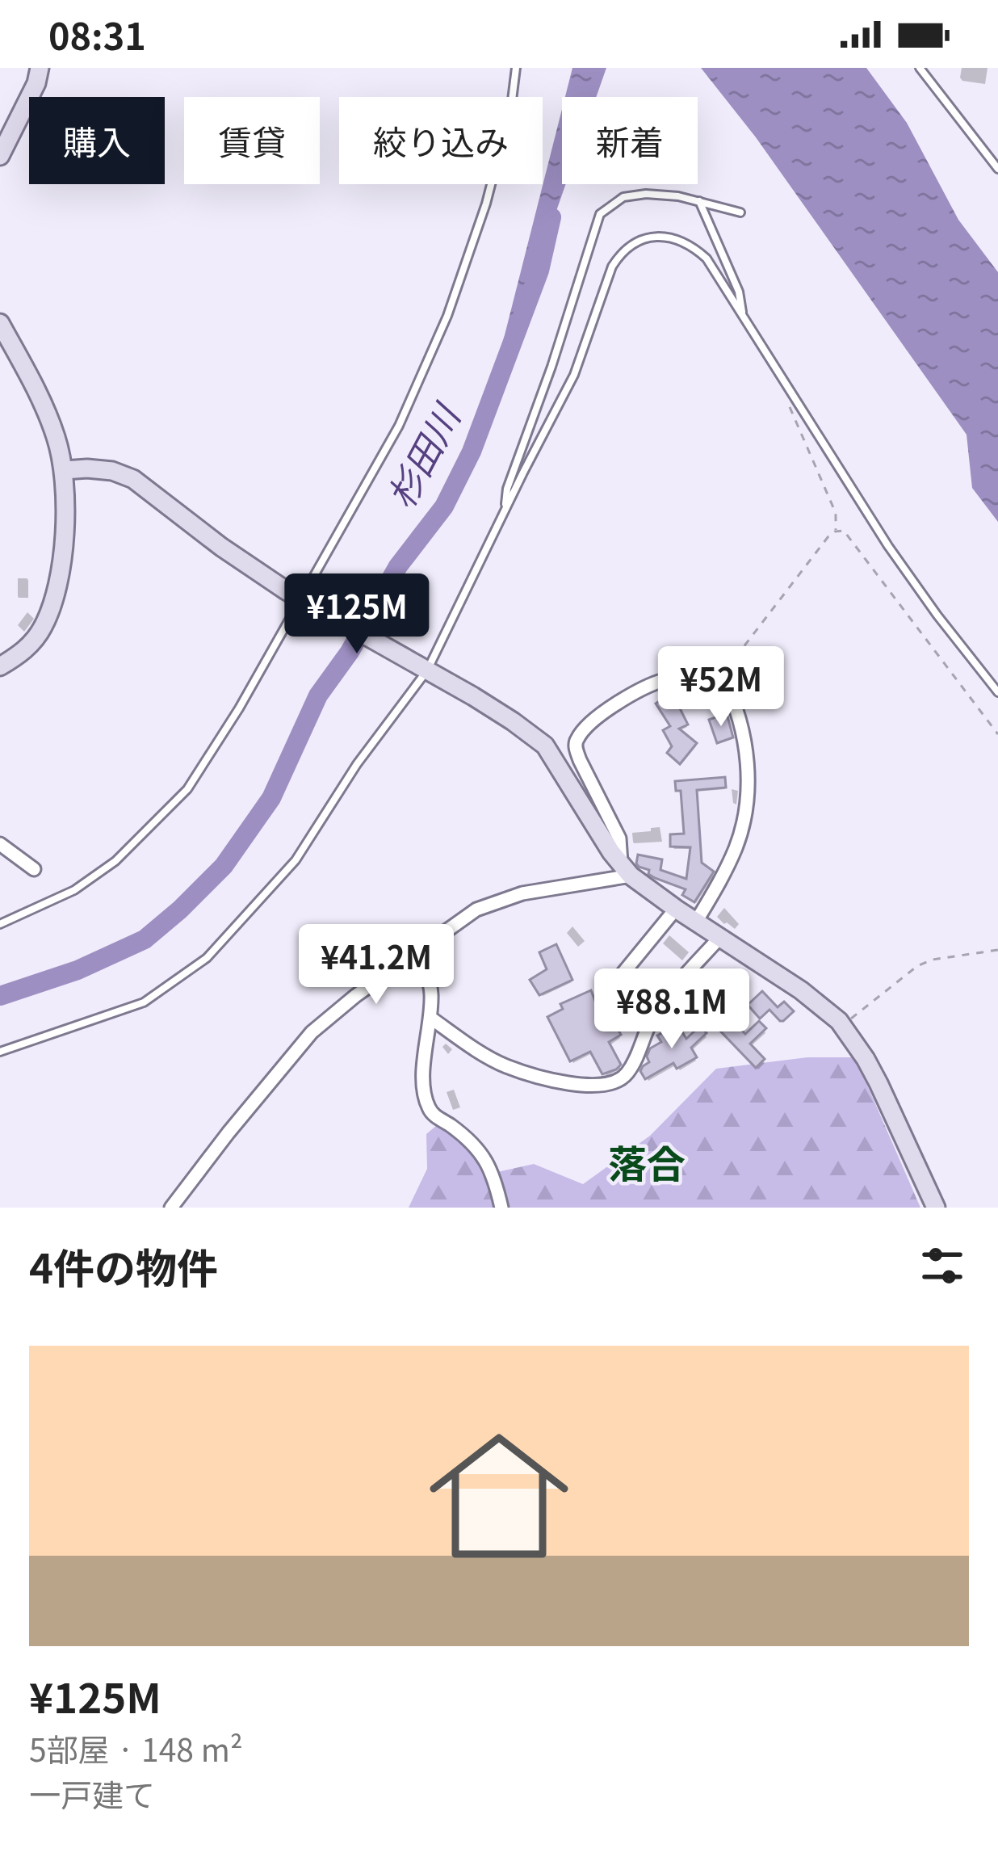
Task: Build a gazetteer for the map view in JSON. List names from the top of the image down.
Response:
{
  "districts": ["落合"],
  "water": ["杉田川"],
  "page": {
    "status": "08:31",
    "chip": [
      "購入",
      "賃貸",
      "絞り込み",
      "新着"
    ],
    "price": [
      "¥125M",
      "¥52M",
      "¥41.2M",
      "¥88.1M"
    ],
    "heading": "4件の物件",
    "list": [
      {
        "name": "¥125M",
        "note": "5部屋 · 148 m² · 一戸建て"
      }
    ]
  }
}
